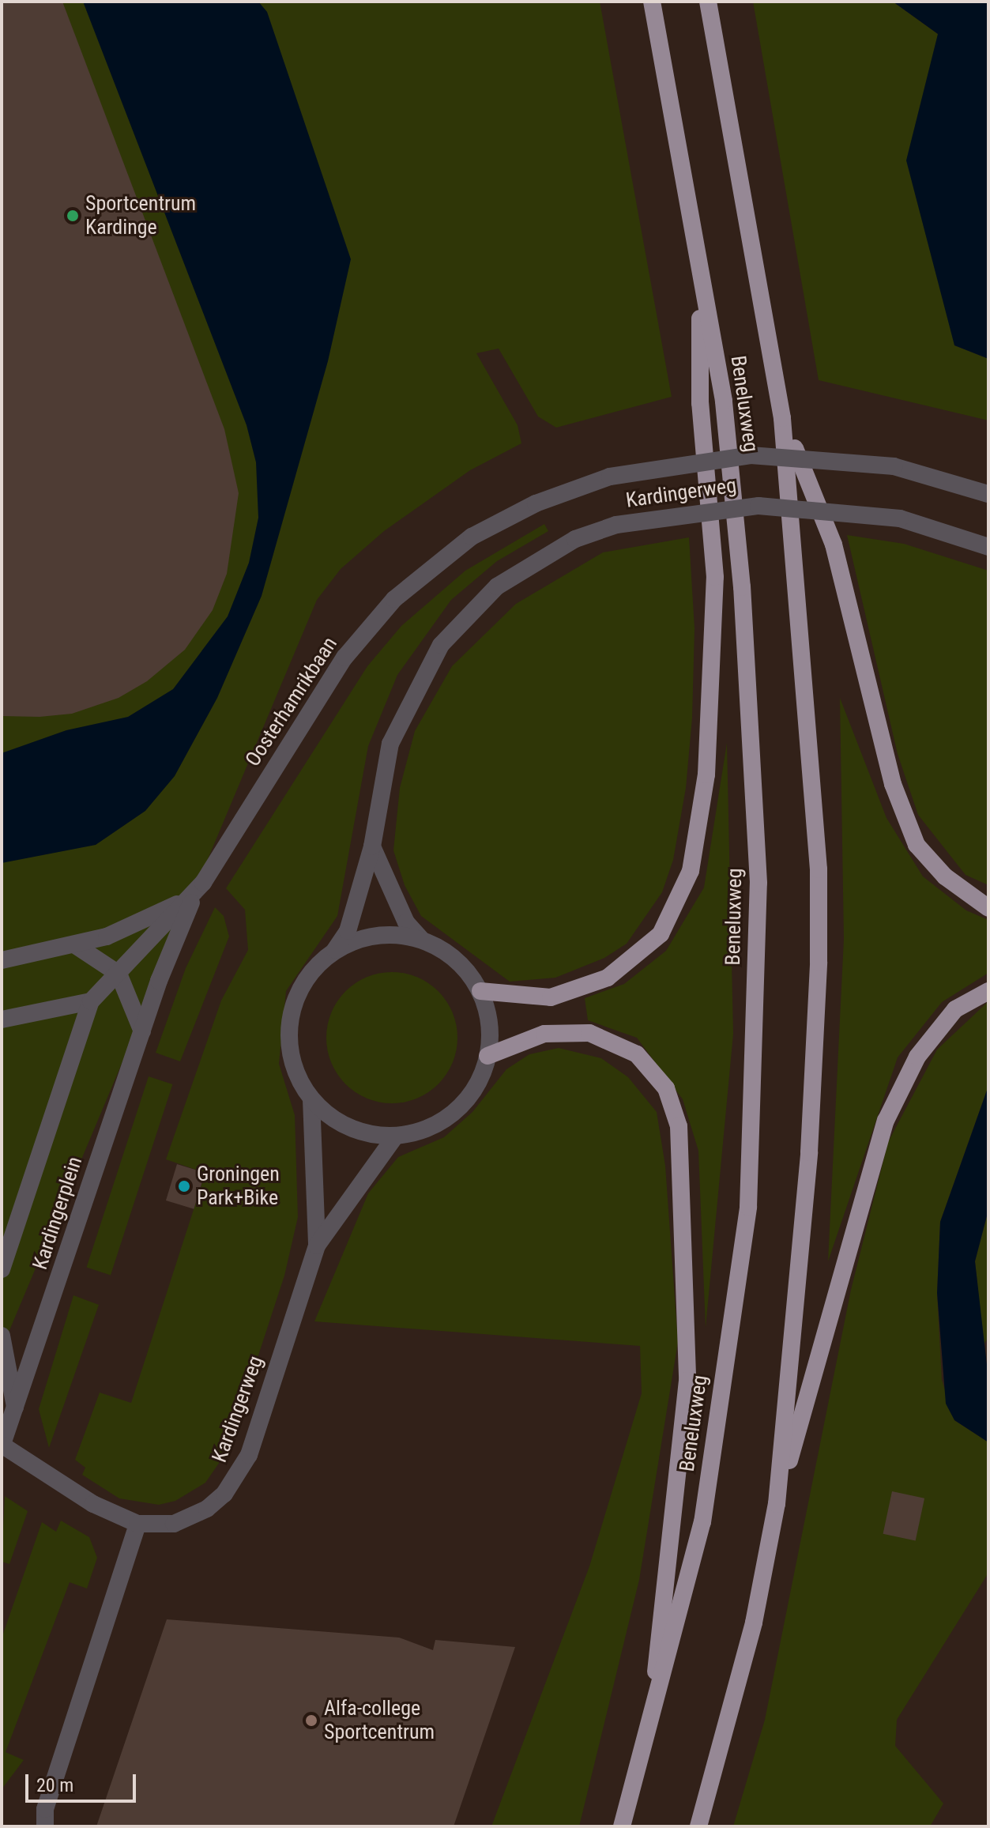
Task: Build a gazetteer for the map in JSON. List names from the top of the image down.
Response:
{
  "streets": {
    "highway": ["Beneluxweg"],
    "street": ["Kardingerweg", "Oosterhamrikbaan", "Kardingerplein"]
  },
  "crossings": [
    ["Kardingerweg", "Kardingerplein"],
    ["Oosterhamrikbaan", "Kardingerplein"]
  ],
  "places": ["Sportcentrum Kardinge", "Groningen Park+Bike", "Alfa-college Sportcentrum"],
  "scale_bar": "20 m"
}
